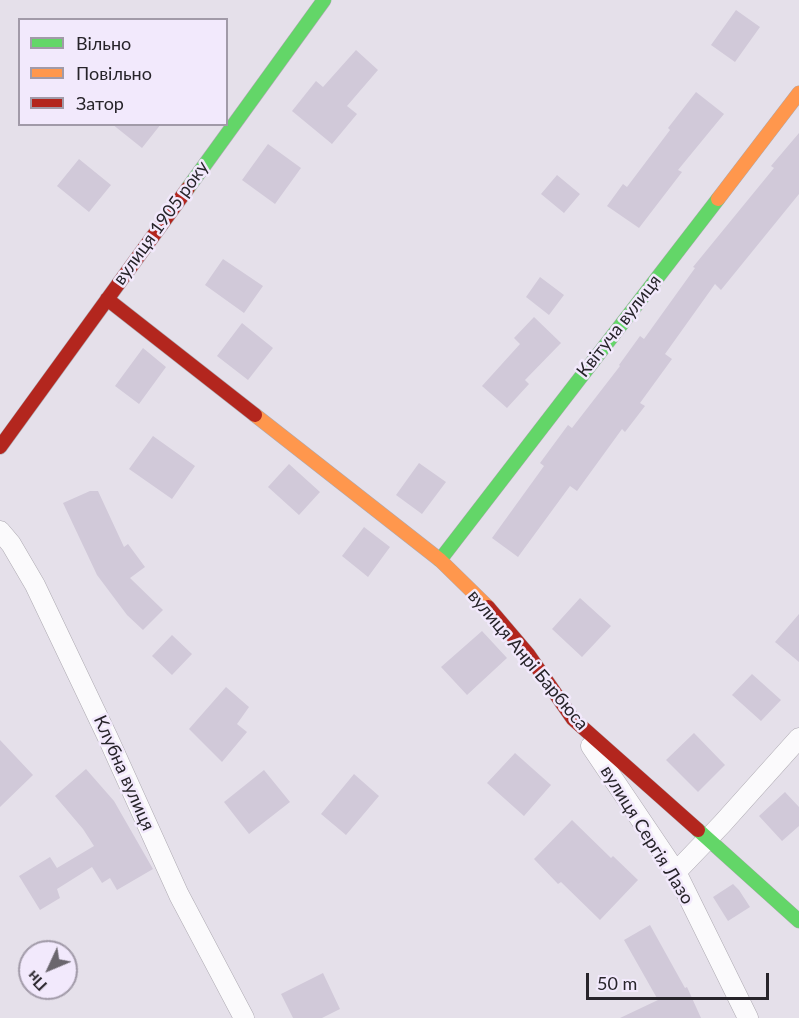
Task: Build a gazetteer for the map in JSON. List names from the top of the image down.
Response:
{
  "streets": {
    "street": [
      "вулиця 1905 року",
      "Квітуча вулиця",
      "вулиця Анрі Барбюса",
      "Клубна вулиця",
      "вулиця Сергія Лазо"
    ]
  },
  "crossings": [
    ["вулиця 1905 року", "вулиця Анрі Барбюса"],
    ["Квітуча вулиця", "вулиця Анрі Барбюса"],
    ["вулиця Анрі Барбюса", "вулиця Сергія Лазо"]
  ],
  "legend": ["Вільно", "Повільно", "Затор"],
  "scale_bar": "50 m",
  "north": "bottom left"
}
